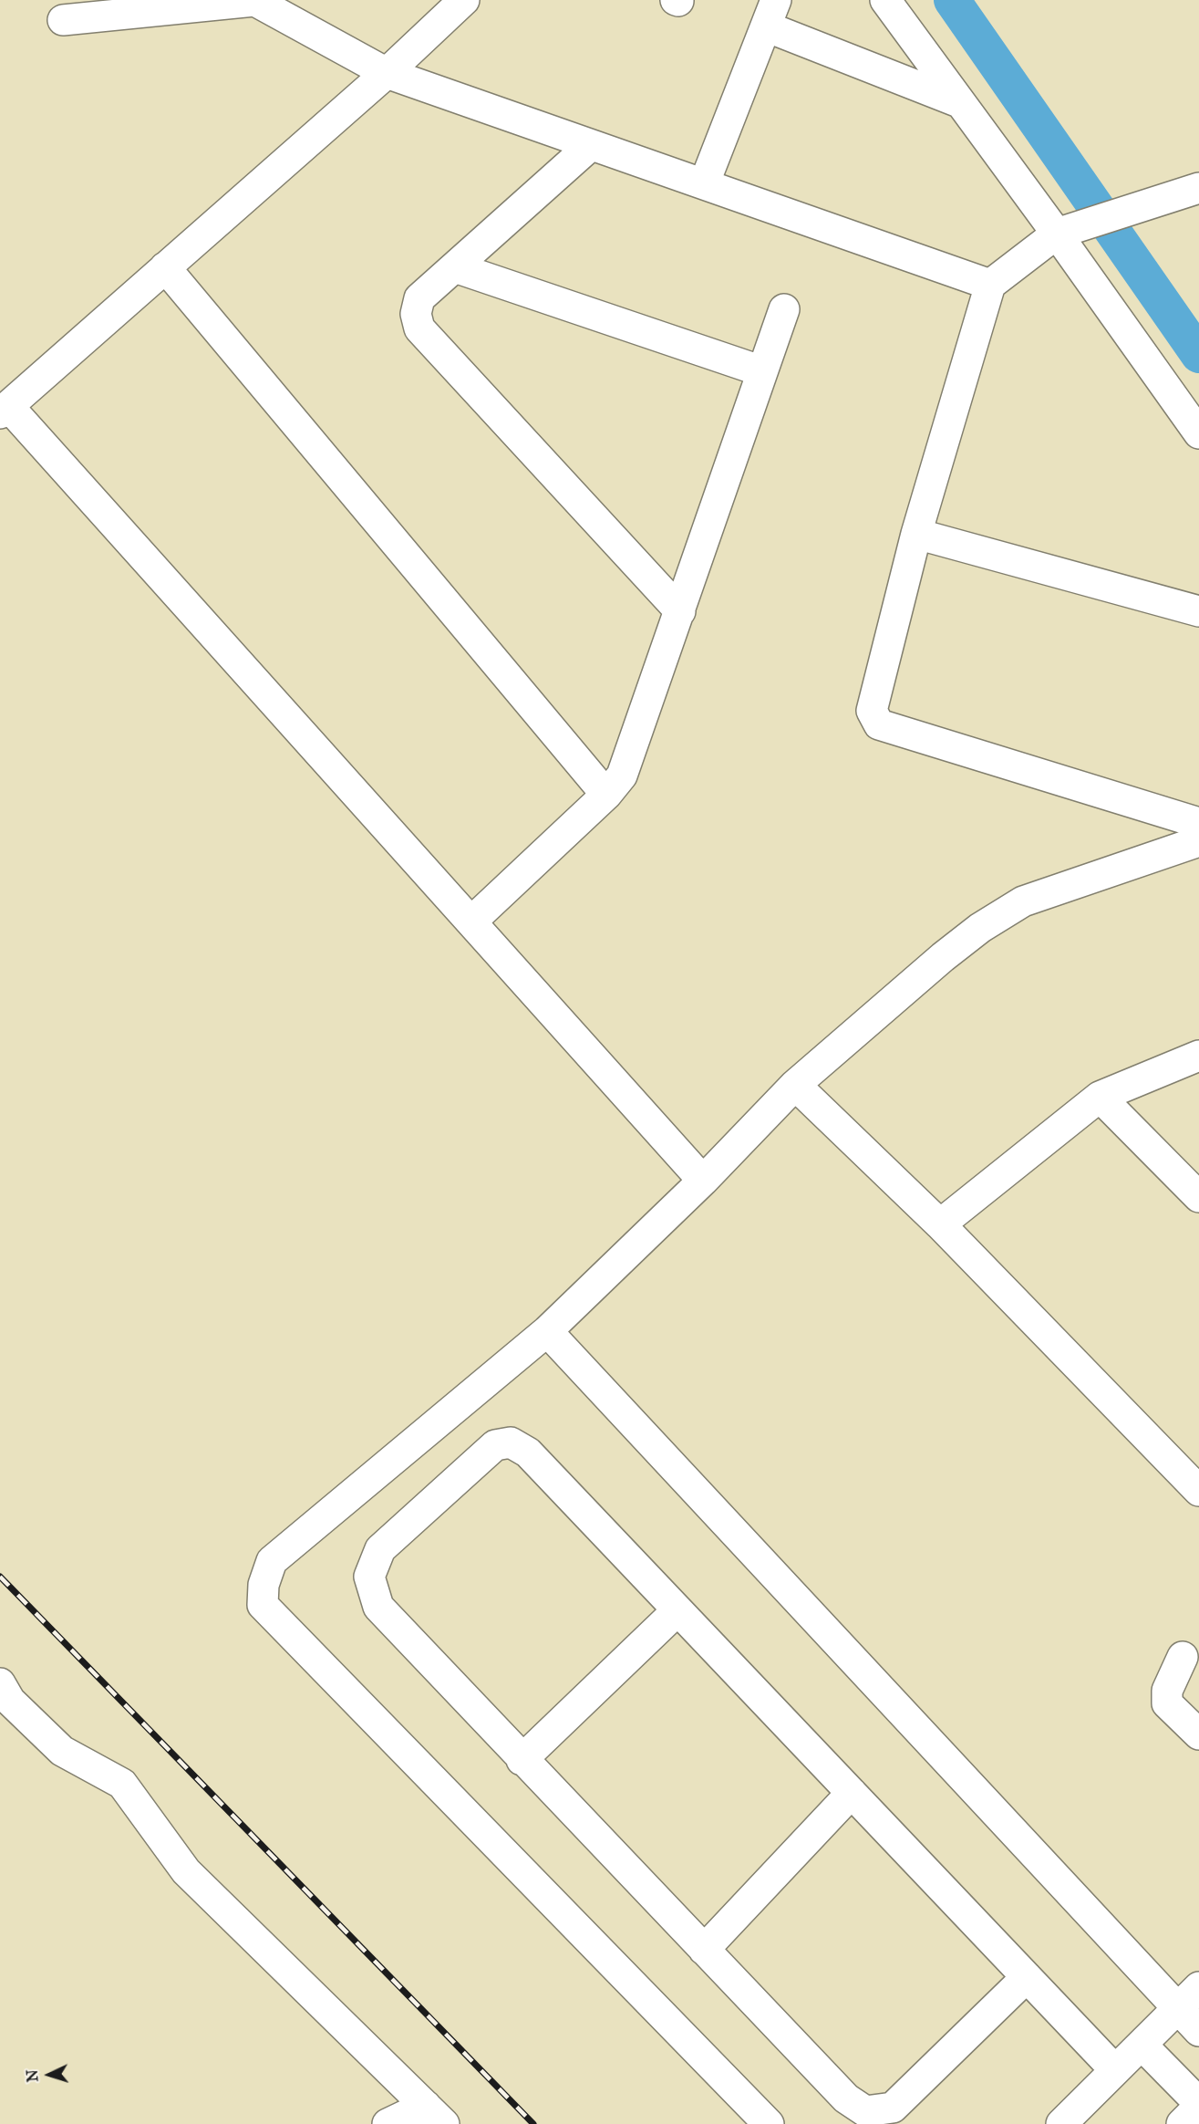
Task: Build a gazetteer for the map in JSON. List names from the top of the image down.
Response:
{
  "north": "left"
}
